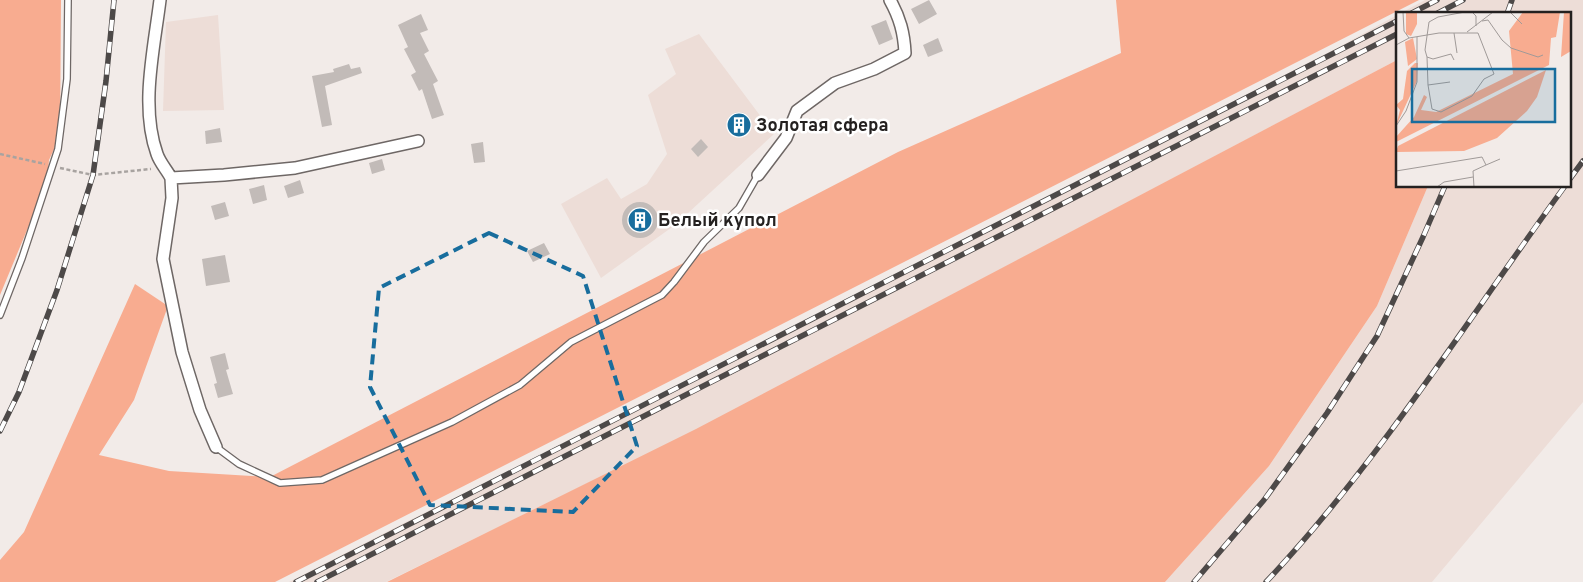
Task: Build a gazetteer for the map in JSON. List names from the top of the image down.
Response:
{
  "places": {
    "building": ["Золотая сфера", "Белый купол"]
  }
}
